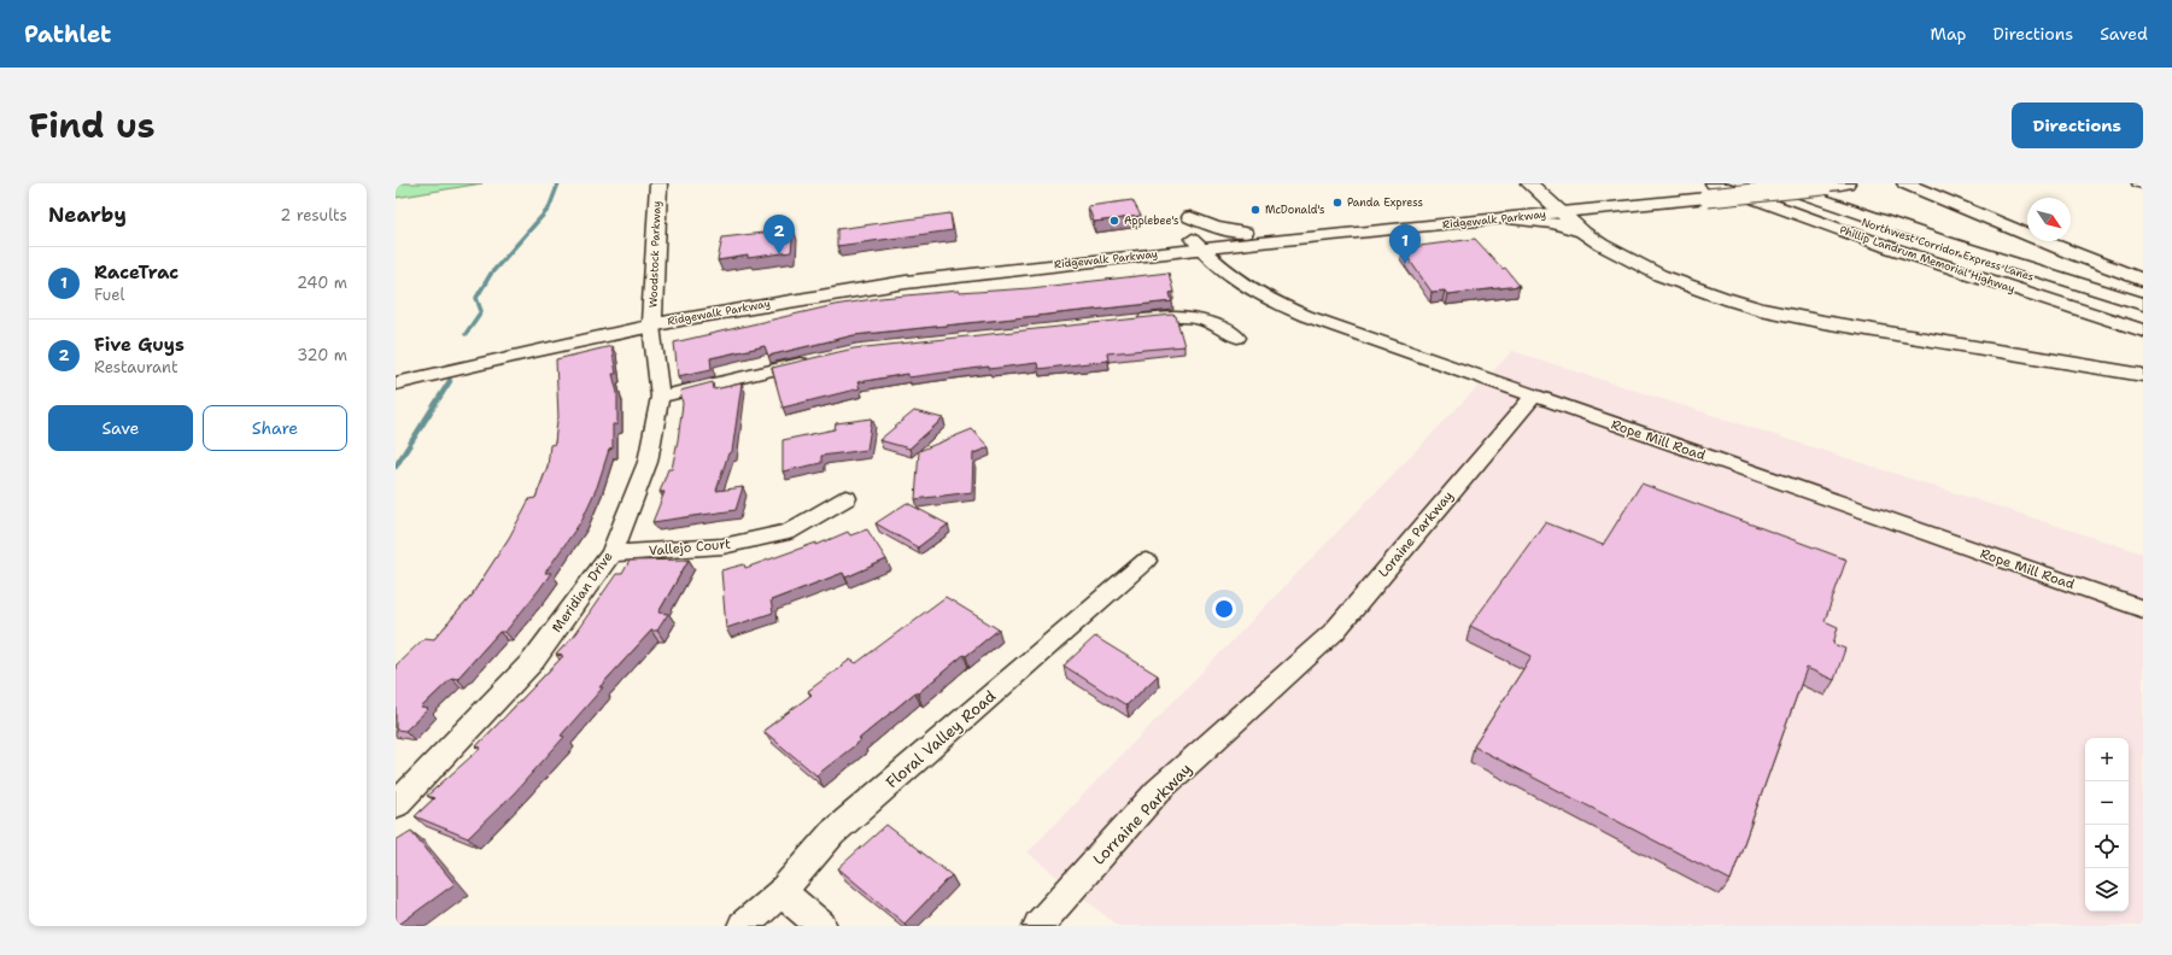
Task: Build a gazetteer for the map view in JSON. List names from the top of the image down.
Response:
{
  "streets": {
    "main road": [
      "Ridgewalk Parkway",
      "Northwest Corridor Express Lanes",
      "Woodstock Parkway",
      "Phillip Landrum Memorial Highway"
    ],
    "street": [
      "Rope Mill Road",
      "Loraine Parkway",
      "Vallejo Court",
      "Meridian Drive",
      "Floral Valley Road",
      "Lorraine Parkway"
    ]
  },
  "crossings": [
    ["Ridgewalk Parkway", "Northwest Corridor Express Lanes"],
    ["Ridgewalk Parkway", "Woodstock Parkway"],
    ["Ridgewalk Parkway", "Phillip Landrum Memorial Highway"],
    ["Ridgewalk Parkway", "Rope Mill Road"],
    ["Ridgewalk Parkway", "Meridian Drive"],
    ["Woodstock Parkway", "Meridian Drive"],
    ["Rope Mill Road", "Loraine Parkway"],
    ["Loraine Parkway", "Lorraine Parkway"],
    ["Vallejo Court", "Meridian Drive"]
  ],
  "places": ["Panda Express", "McDonald's", "Applebee's"],
  "north": "bottom right",
  "page": {
    "header": "Pathlet",
    "nav": ["Map", "Directions", "Saved"],
    "title": "Find us",
    "buttons": [
      "Directions",
      ["Save", "Share"]
    ],
    "heading": ["Nearby", "2 results"],
    "pins": ["2", "1"],
    "list": [
      {
        "mark": "1",
        "name": "RaceTrac",
        "note": "Fuel",
        "value": "240 m"
      },
      {
        "mark": "2",
        "name": "Five Guys",
        "note": "Restaurant",
        "value": "320 m"
      }
    ],
    "map_buttons": ["+", "−"]
  }
}
